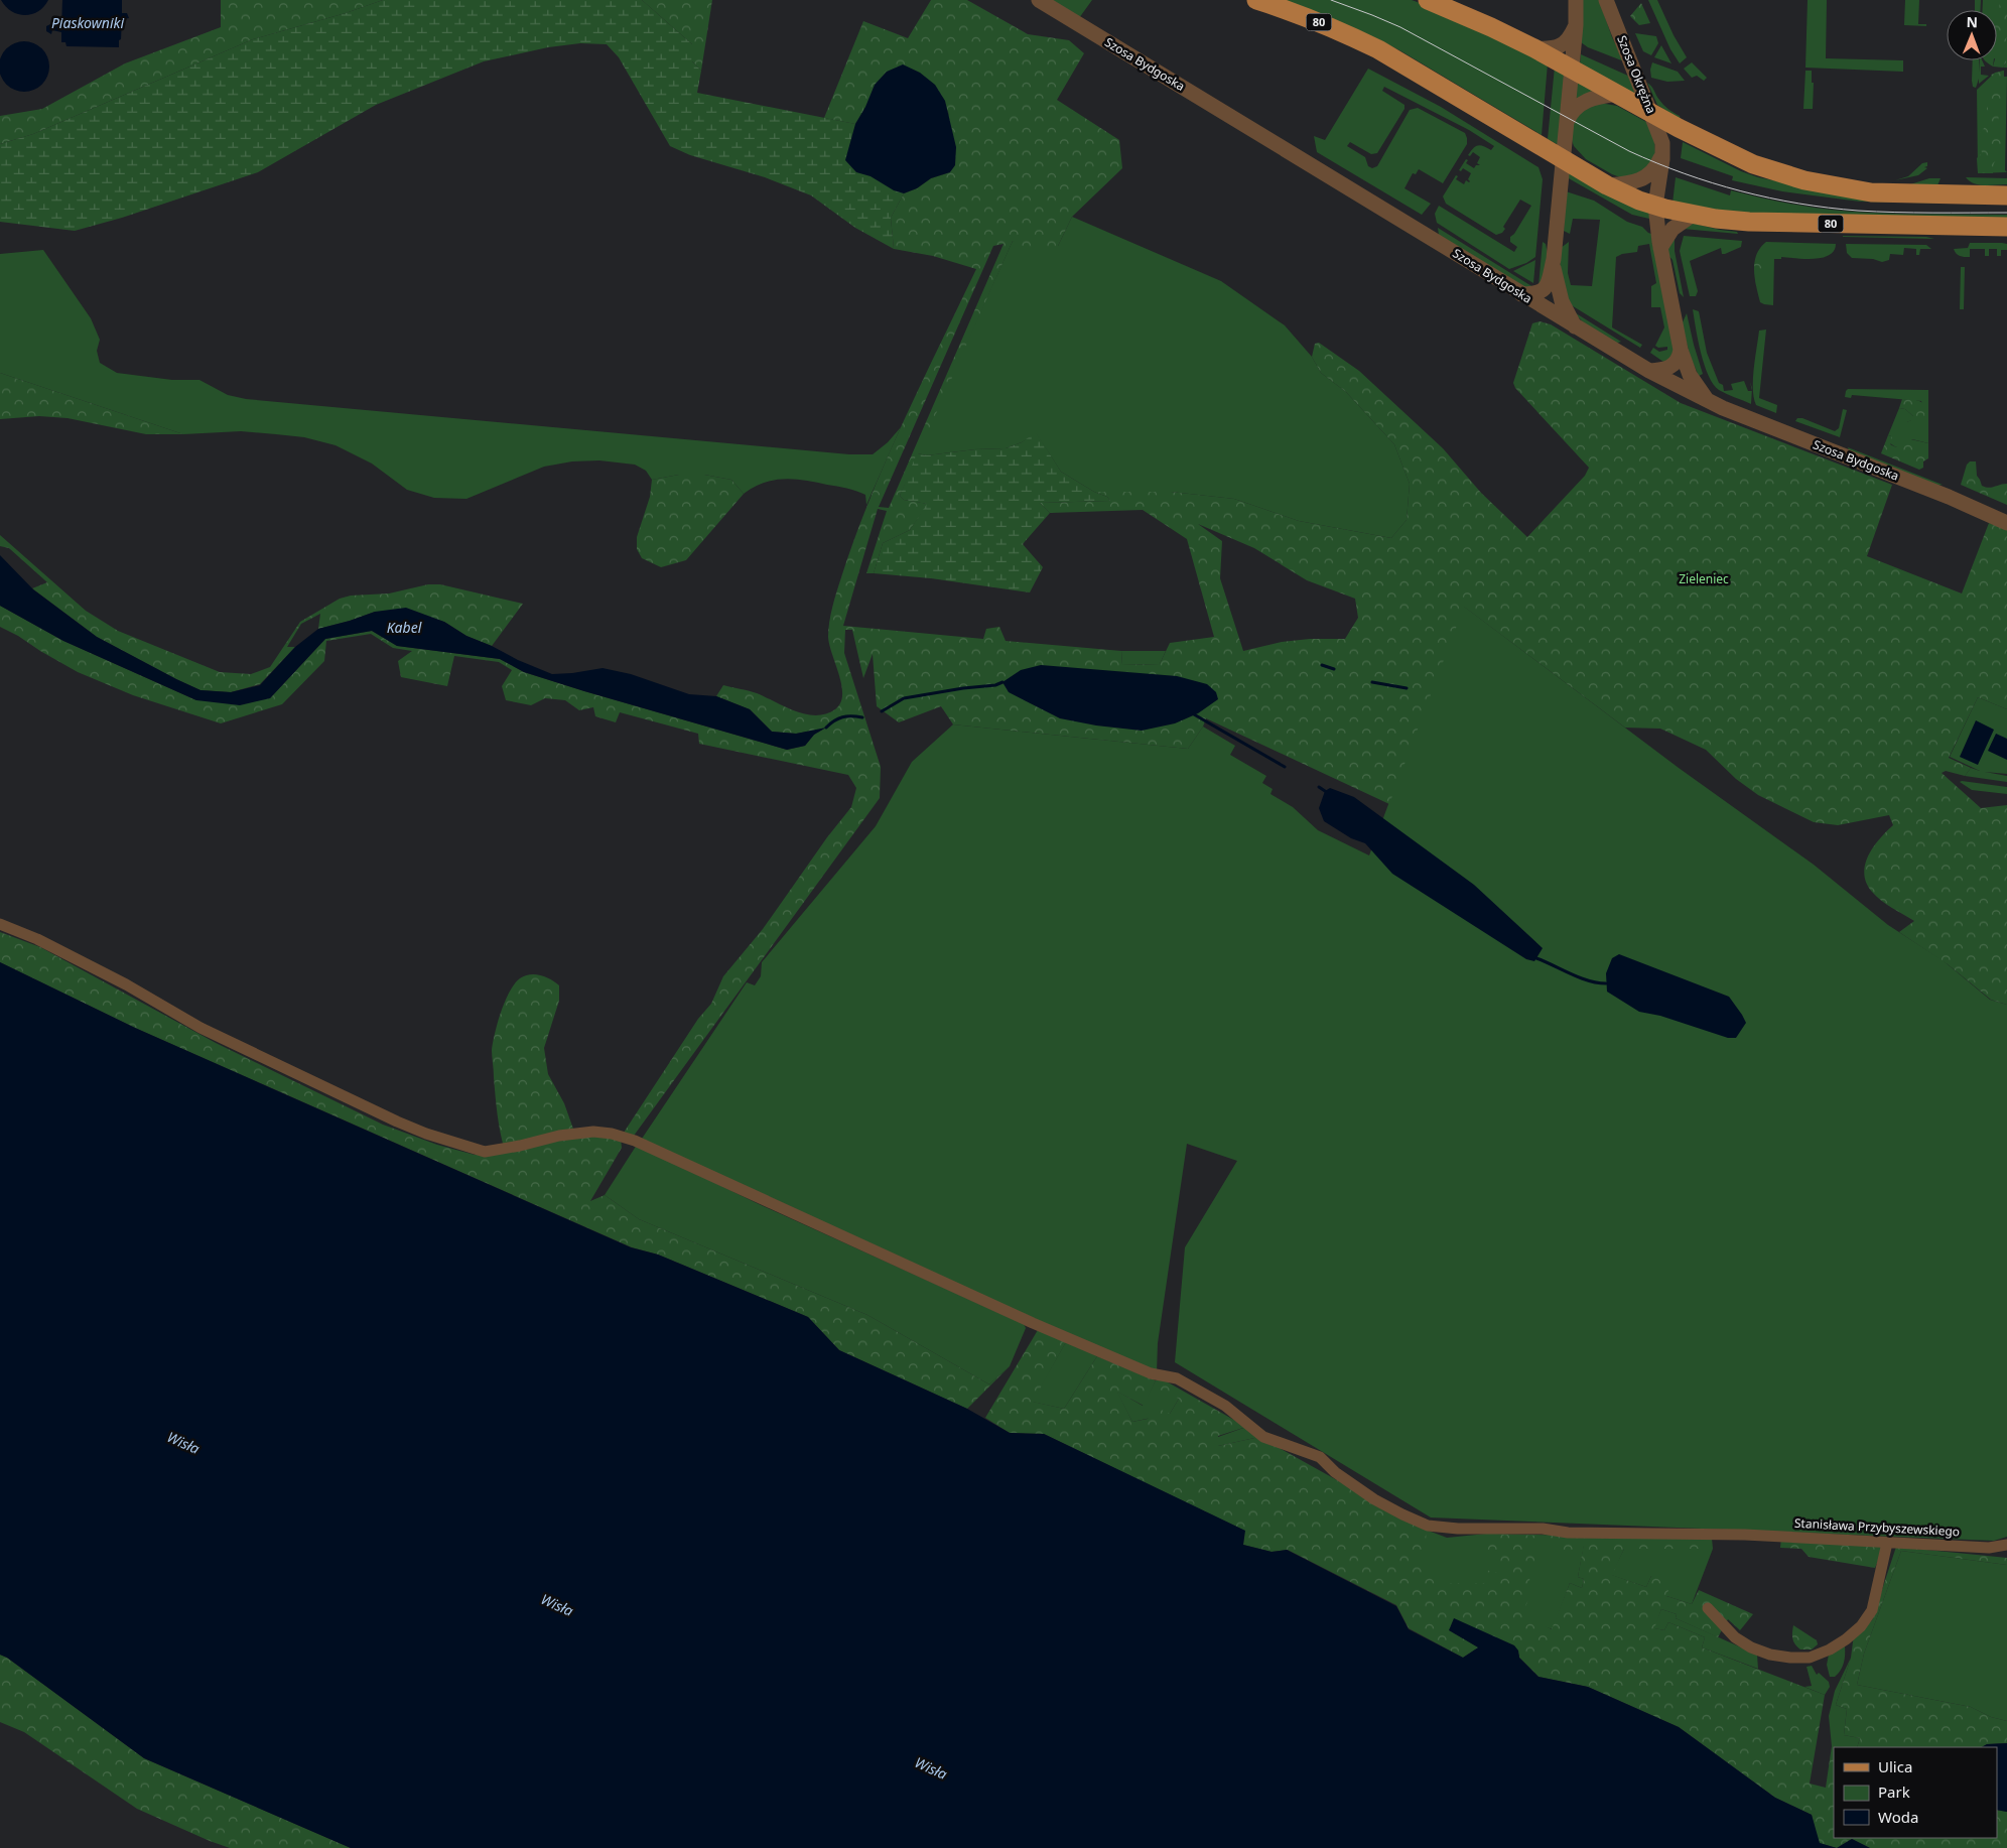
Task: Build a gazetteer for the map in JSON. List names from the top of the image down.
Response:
{
  "streets": {
    "main road": ["80"],
    "street": ["Szosa Bydgoska", "Szosa Okrężna", "Stanisława Przybyszewskiego"]
  },
  "crossings": [
    ["80", "Szosa Okrężna"],
    ["Szosa Bydgoska", "Szosa Okrężna"]
  ],
  "water": ["Piaskowniki", "Kabel", "Wisła"],
  "parks": ["Zieleniec"],
  "legend": ["Ulica", "Park", "Woda"],
  "north": "top"
}
